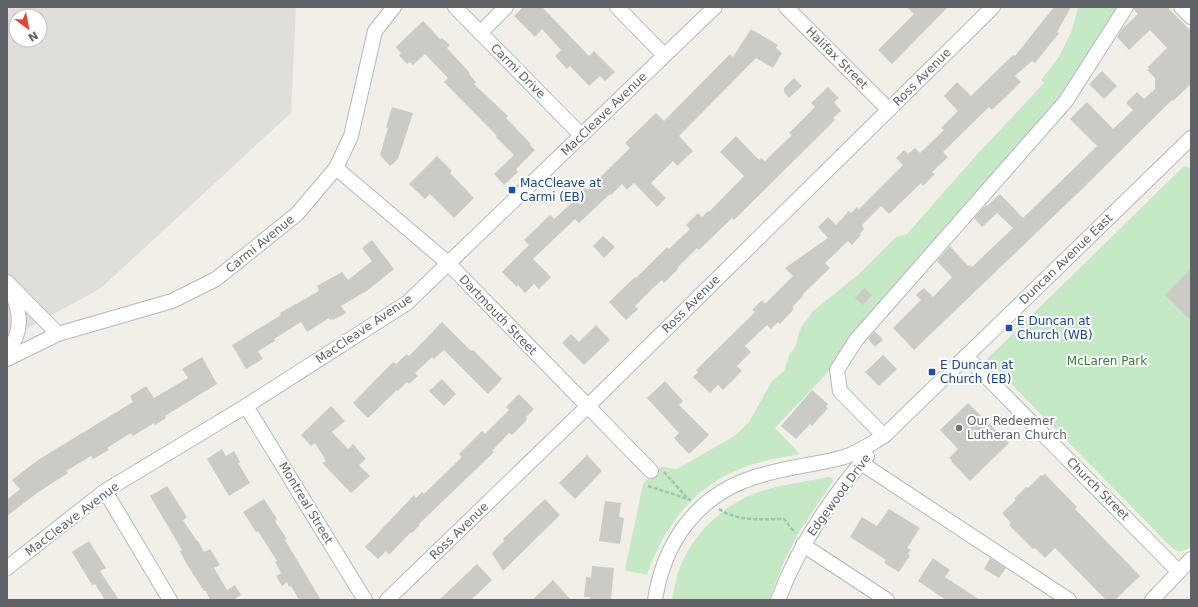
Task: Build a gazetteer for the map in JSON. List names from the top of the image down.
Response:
{
  "streets": {
    "street": [
      "Halifax Street",
      "Carmi Drive",
      "Ross Avenue",
      "MacCleave Avenue",
      "Carmi Avenue",
      "Duncan Avenue East",
      "Dartmouth Street",
      "Church Street",
      "Edgewood Drive",
      "Montreal Street"
    ]
  },
  "crossings": [
    ["Halifax Street", "Ross Avenue"],
    ["Carmi Drive", "MacCleave Avenue"],
    ["Ross Avenue", "Dartmouth Street"],
    ["MacCleave Avenue", "Dartmouth Street"],
    ["MacCleave Avenue", "Montreal Street"],
    ["Carmi Avenue", "Dartmouth Street"],
    ["Duncan Avenue East", "Church Street"],
    ["Duncan Avenue East", "Edgewood Drive"]
  ],
  "parks": ["McLaren Park"],
  "places": {
    "transit": ["MacCleave at Carmi (EB)", "E Duncan at Church (WB)", "E Duncan at Church (EB)"],
    "other": ["Our Redeemer Lutheran Church"]
  },
  "north": "bottom right"
}
